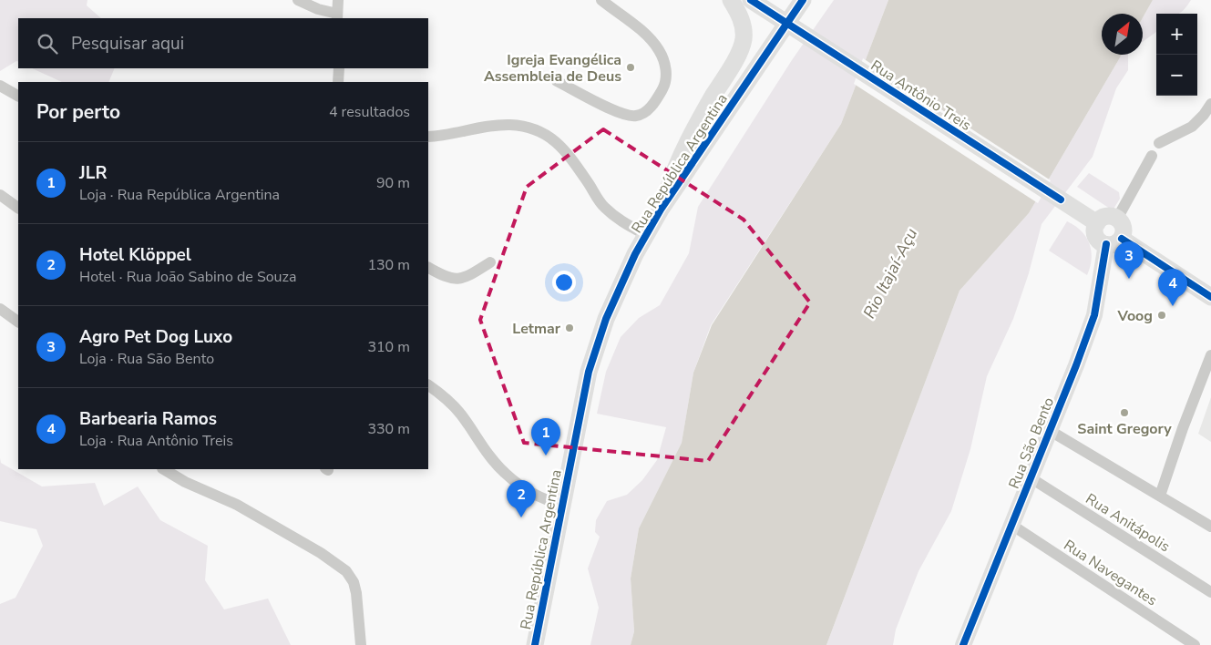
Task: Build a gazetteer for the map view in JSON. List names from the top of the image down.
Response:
{
  "streets": {
    "main road": ["Rua Antônio Treis", "Rua República Argentina"],
    "street": ["Rua São Bento", "Rua Anitápolis", "Rua Navegantes"]
  },
  "crossings": [
    ["Rua Antônio Treis", "Rua São Bento"],
    ["Rua São Bento", "Rua Anitápolis"],
    ["Rua São Bento", "Rua Navegantes"]
  ],
  "water": ["Rio Itajaí-Açu"],
  "places": [
    "Igreja Evangélica Assembleia de Deus",
    "Voog",
    "Letmar",
    "Saint Gregory"
  ],
  "north": "top right",
  "page": {
    "map_buttons": ["+", "−"],
    "search": "Pesquisar aqui",
    "heading": ["Por perto", "4 resultados"],
    "list": [
      {
        "mark": "1",
        "name": "JLR",
        "note": "Loja · Rua República Argentina",
        "value": "90 m"
      },
      {
        "mark": "2",
        "name": "Hotel Klöppel",
        "note": "Hotel · Rua João Sabino de Souza",
        "value": "130 m"
      },
      {
        "mark": "3",
        "name": "Agro Pet Dog Luxo",
        "note": "Loja · Rua São Bento",
        "value": "310 m"
      },
      {
        "mark": "4",
        "name": "Barbearia Ramos",
        "note": "Loja · Rua Antônio Treis",
        "value": "330 m"
      }
    ],
    "pins": [
      "3",
      "4",
      "1",
      "2"
    ]
  }
}
